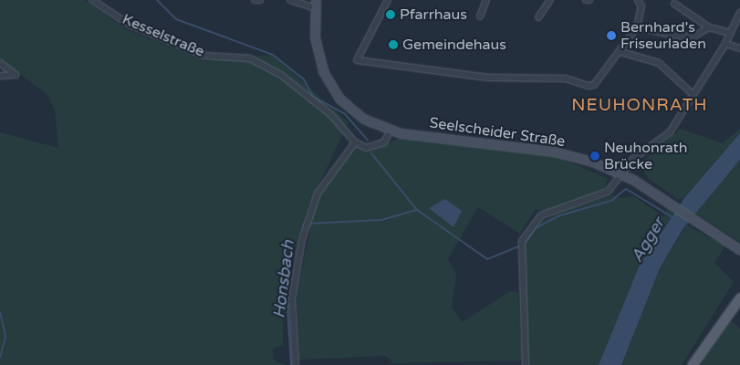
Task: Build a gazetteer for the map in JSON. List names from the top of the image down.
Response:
{
  "streets": {
    "street": ["Kesselstraße", "Seelscheider Straße"]
  },
  "districts": ["NEUHONRATH"],
  "water": ["Agger", "Honsbach"],
  "places": [
    "Pfarrhaus",
    "Bernhard's Friseurladen",
    "Gemeindehaus",
    "Neuhonrath Brücke"
  ]
}
